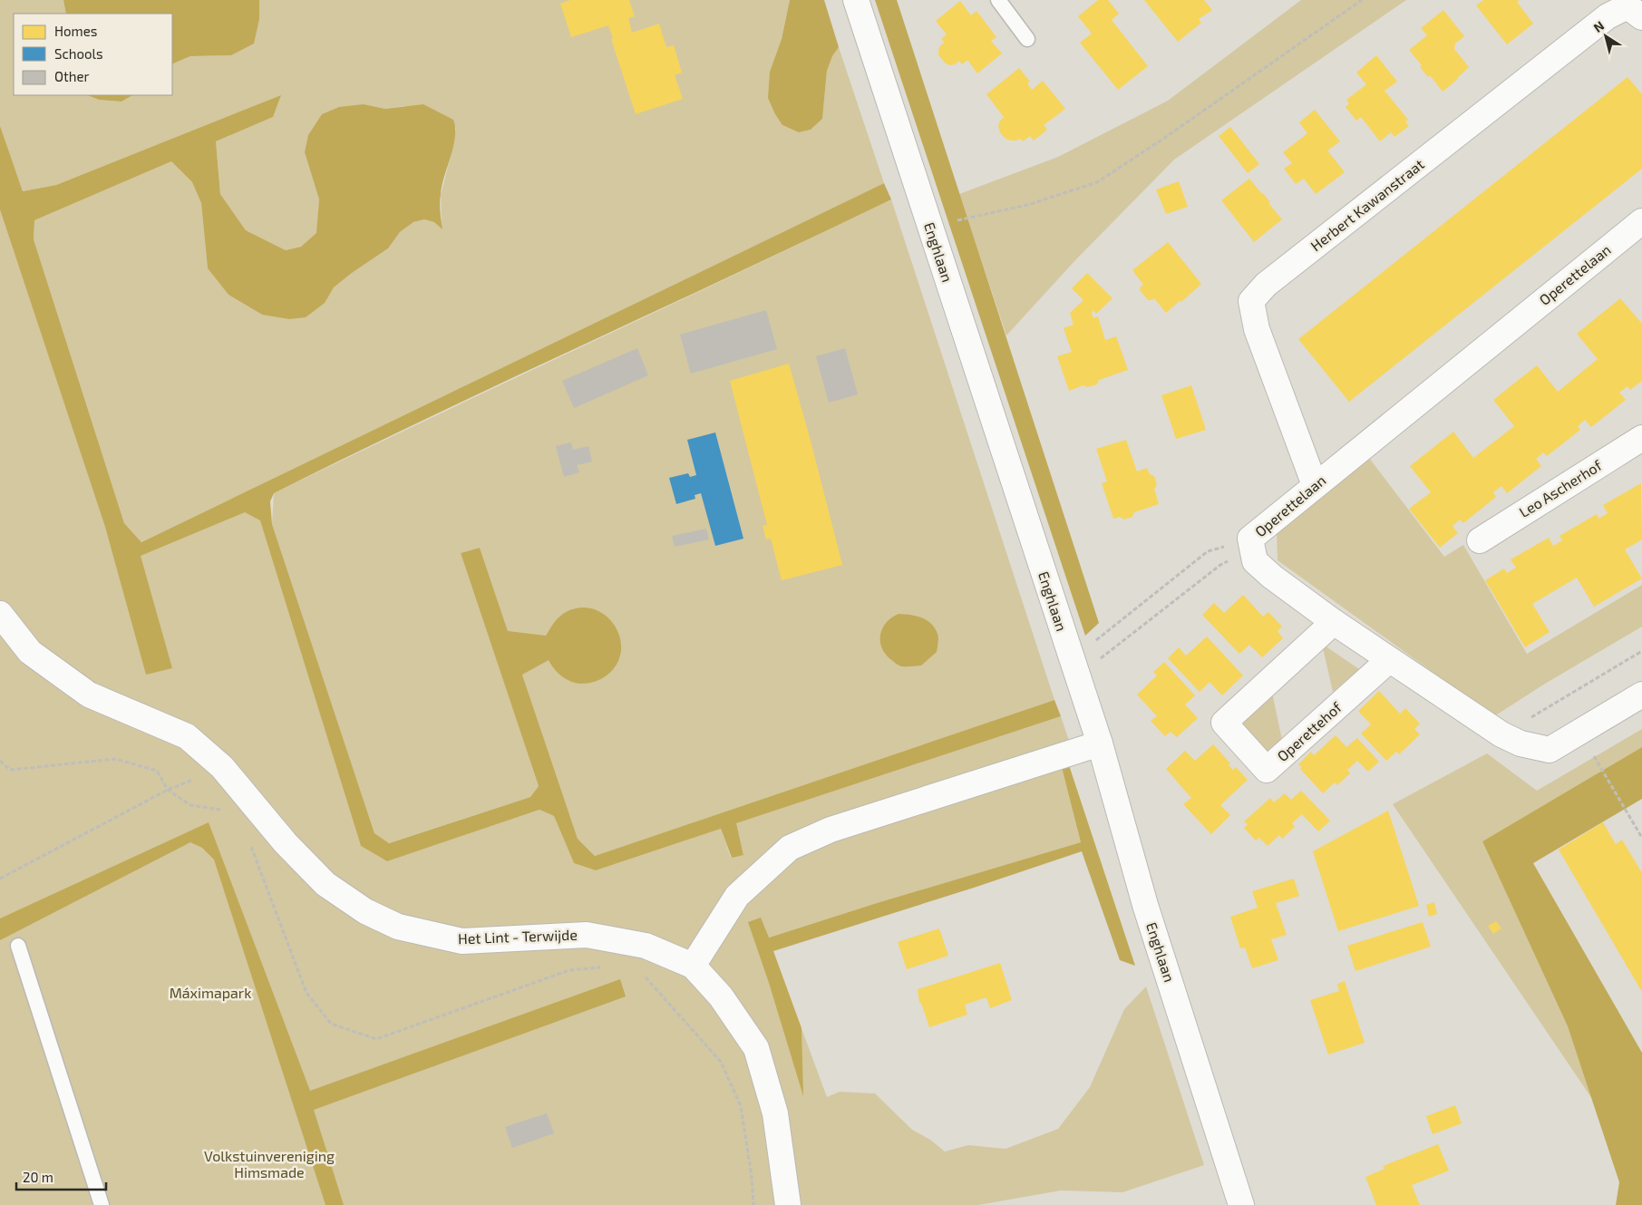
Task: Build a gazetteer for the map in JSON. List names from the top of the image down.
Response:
{
  "streets": {
    "street": [
      "Herbert Kawanstraat",
      "Enghlaan",
      "Operettelaan",
      "Leo Ascherhof",
      "Operettehof",
      "Het Lint - Terwijde"
    ]
  },
  "crossings": [
    ["Herbert Kawanstraat", "Operettelaan"],
    ["Operettelaan", "Operettehof"]
  ],
  "parks": ["Máximapark", "Volkstuinvereniging Himsmade"],
  "legend": ["Homes", "Schools", "Other"],
  "scale_bar": "20 m",
  "north": "top left"
}
